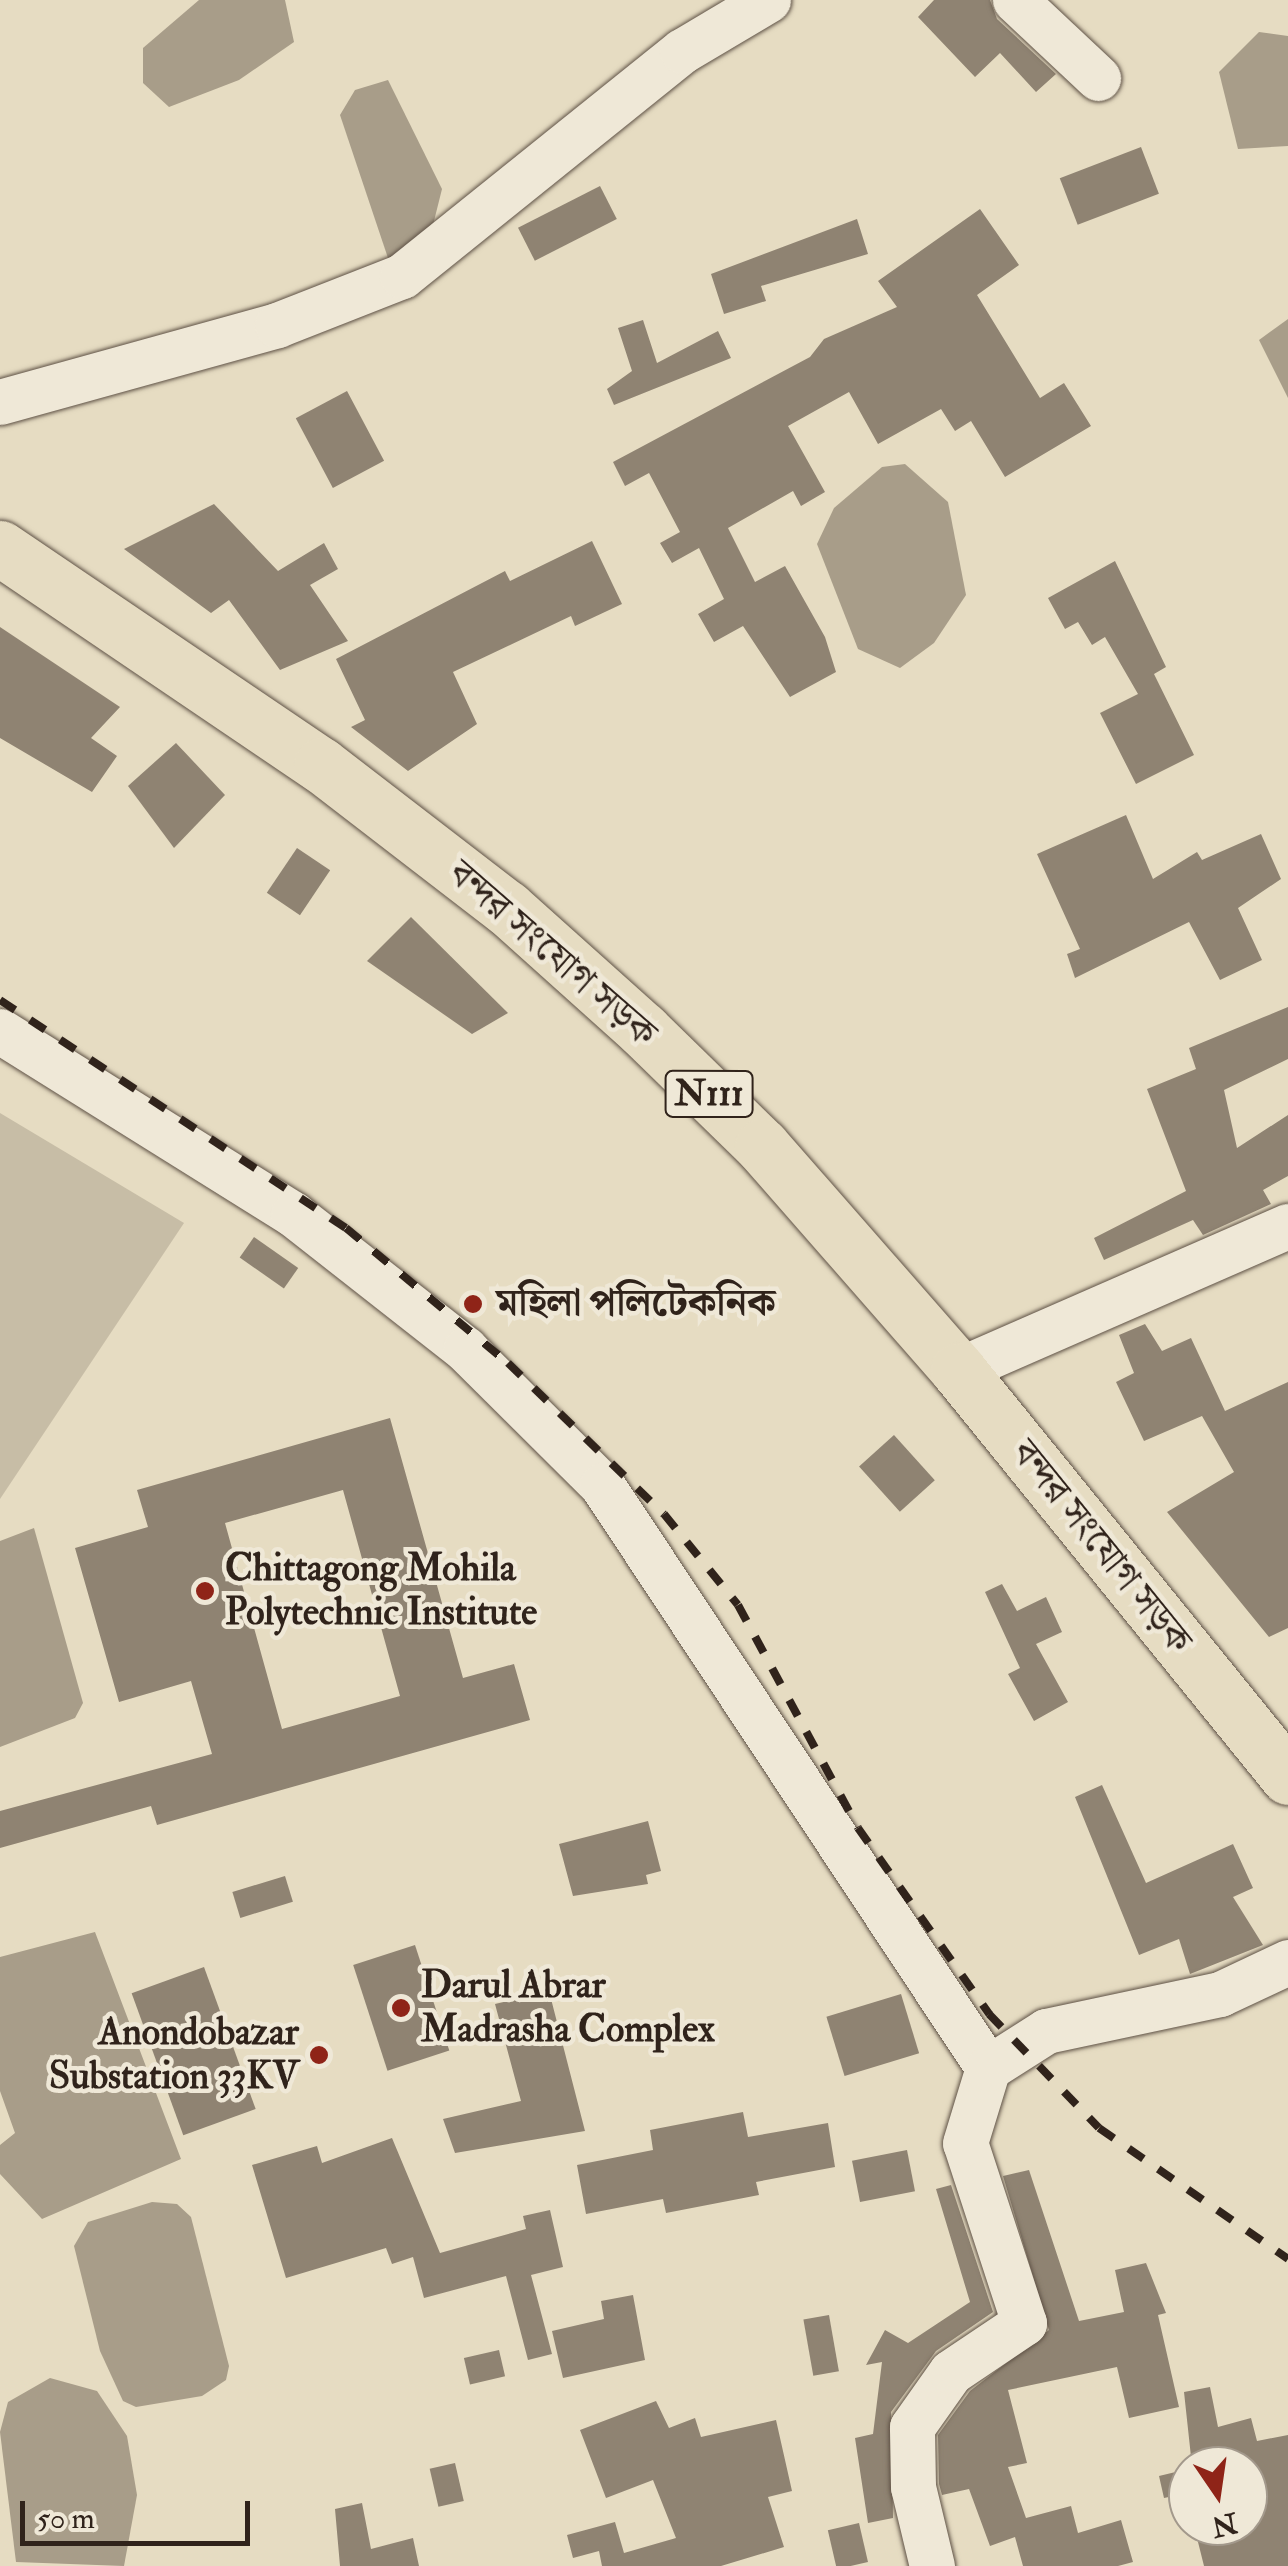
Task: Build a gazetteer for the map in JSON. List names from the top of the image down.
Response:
{
  "streets": {
    "highway": ["বন্দর সংযোগ সড়ক", "N111"]
  },
  "places": [
    "মহিলা পলিটেকনিক",
    "Chittagong Mohila Polytechnic Institute",
    "Darul Abrar Madrasha Complex",
    "Anondobazar Substation 33KV"
  ],
  "scale_bar": "50 m",
  "north": "bottom"
}
